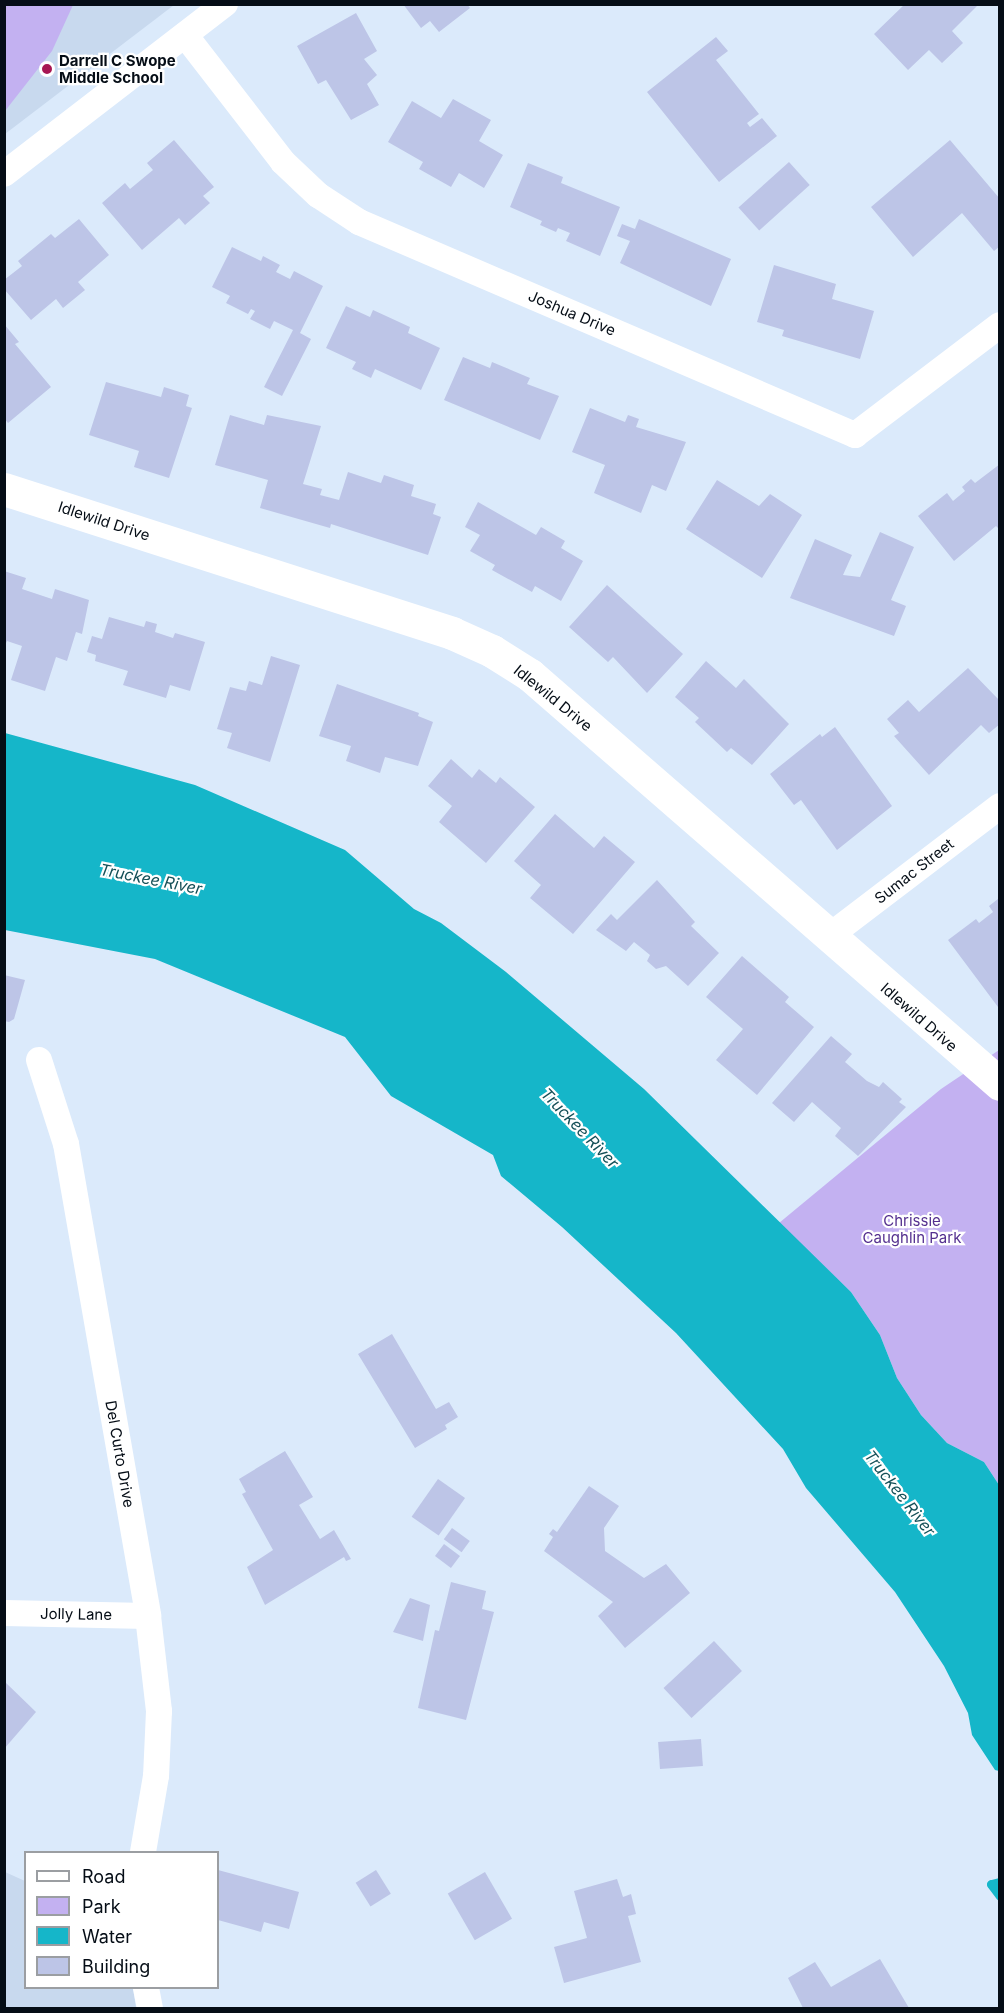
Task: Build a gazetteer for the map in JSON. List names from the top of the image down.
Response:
{
  "streets": {
    "street": [
      "Joshua Drive",
      "Idlewild Drive",
      "Sumac Street",
      "Del Curto Drive",
      "Jolly Lane"
    ]
  },
  "crossings": [
    ["Idlewild Drive", "Sumac Street"],
    ["Del Curto Drive", "Jolly Lane"]
  ],
  "water": ["Truckee River"],
  "parks": ["Chrissie Caughlin Park"],
  "places": ["Darrell C Swope Middle School"],
  "legend": [
    "Road",
    "Park",
    "Water",
    "Building"
  ]
}
